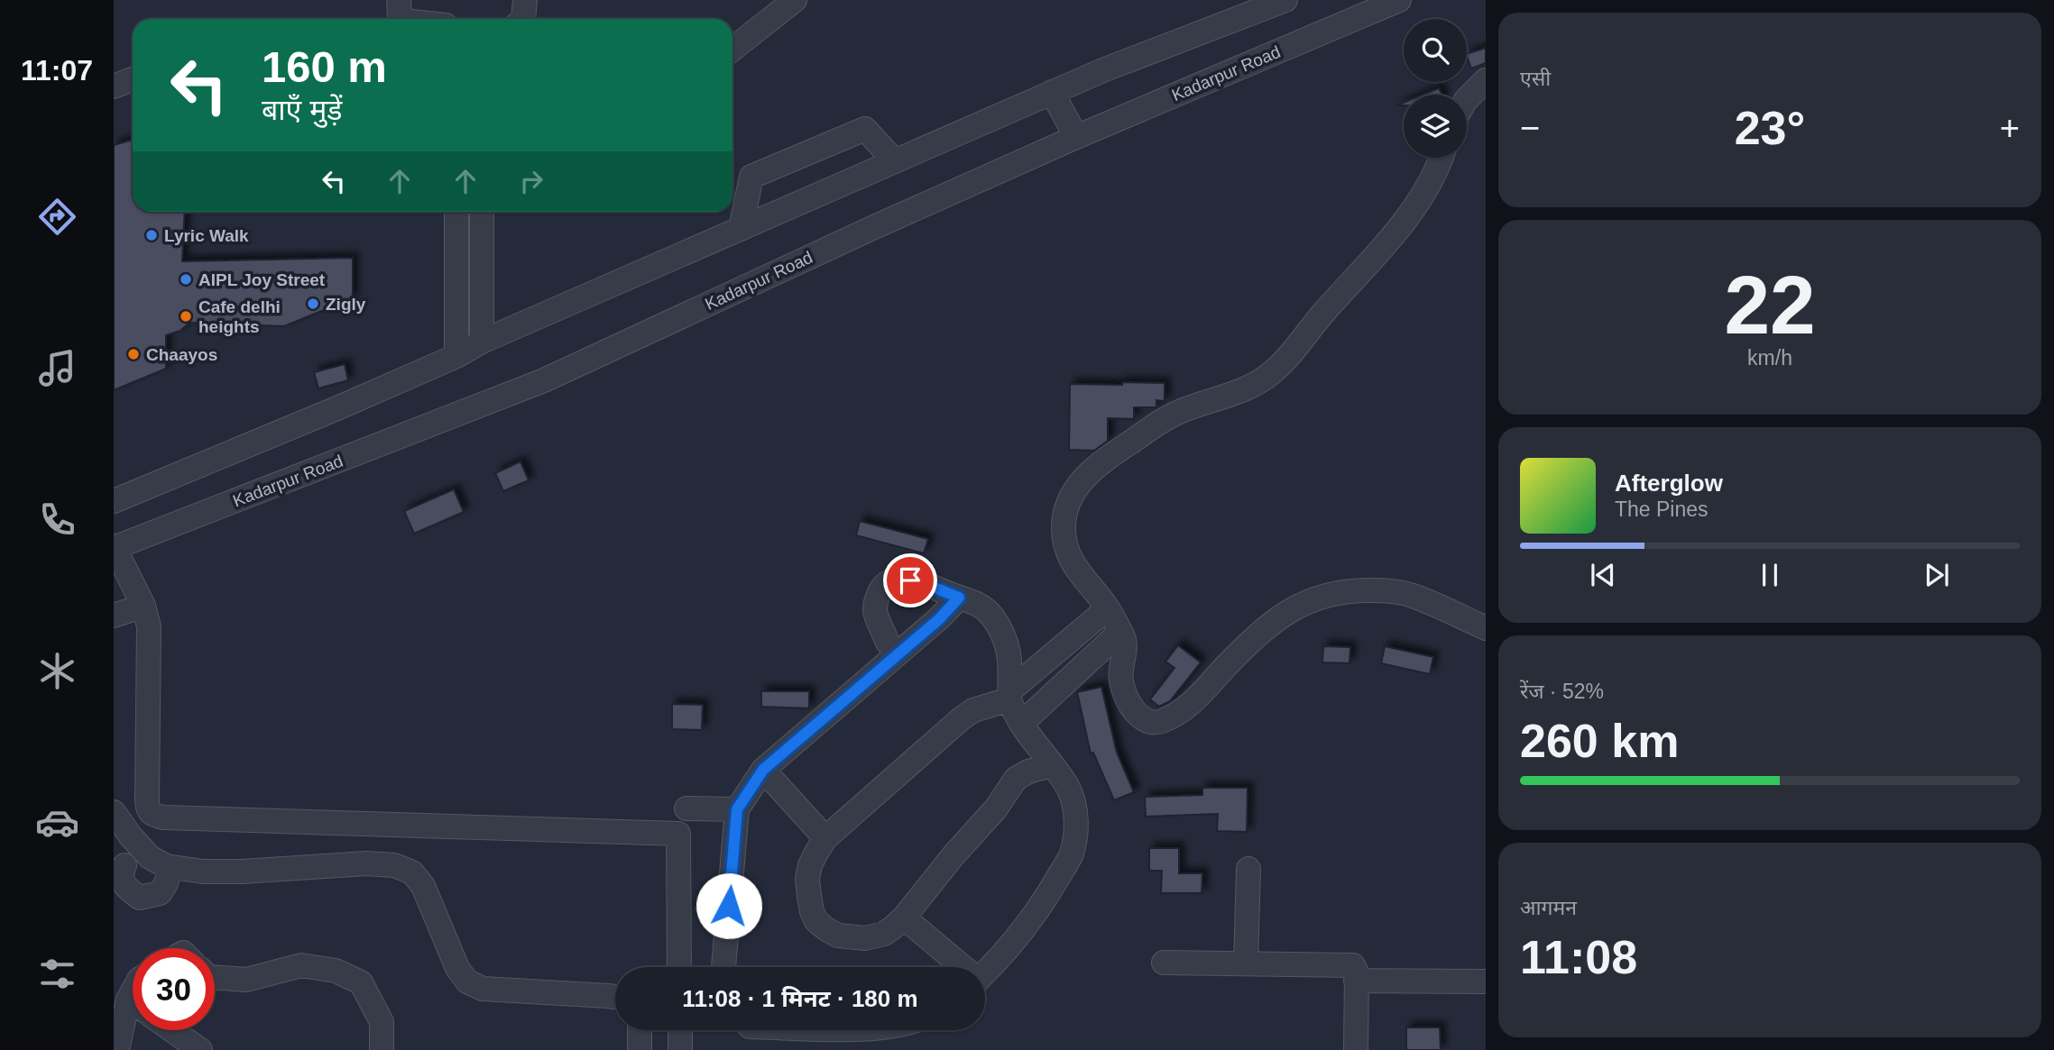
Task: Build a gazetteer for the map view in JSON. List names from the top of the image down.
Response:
{
  "streets": {
    "street": ["Kadarpur Road"]
  },
  "places": [
    "Lyric Walk",
    "AIPL Joy Street",
    "Zigly",
    "Cafe delhi heights",
    "Chaayos"
  ],
  "page": {
    "tabs": "11:07",
    "tile": [
      "एसी",
      ["22", "km/h"],
      ["रेंज · 52%", "260 km"],
      ["आगमन", "11:08"]
    ],
    "turn": ["160 m", "बाएँ मुड़ें"],
    "heat": ["−", "23°", "+"],
    "song": ["Afterglow", "The Pines"],
    "limit": "30",
    "trip": "11:08 · 1 मिनट · 180 m"
  }
}
